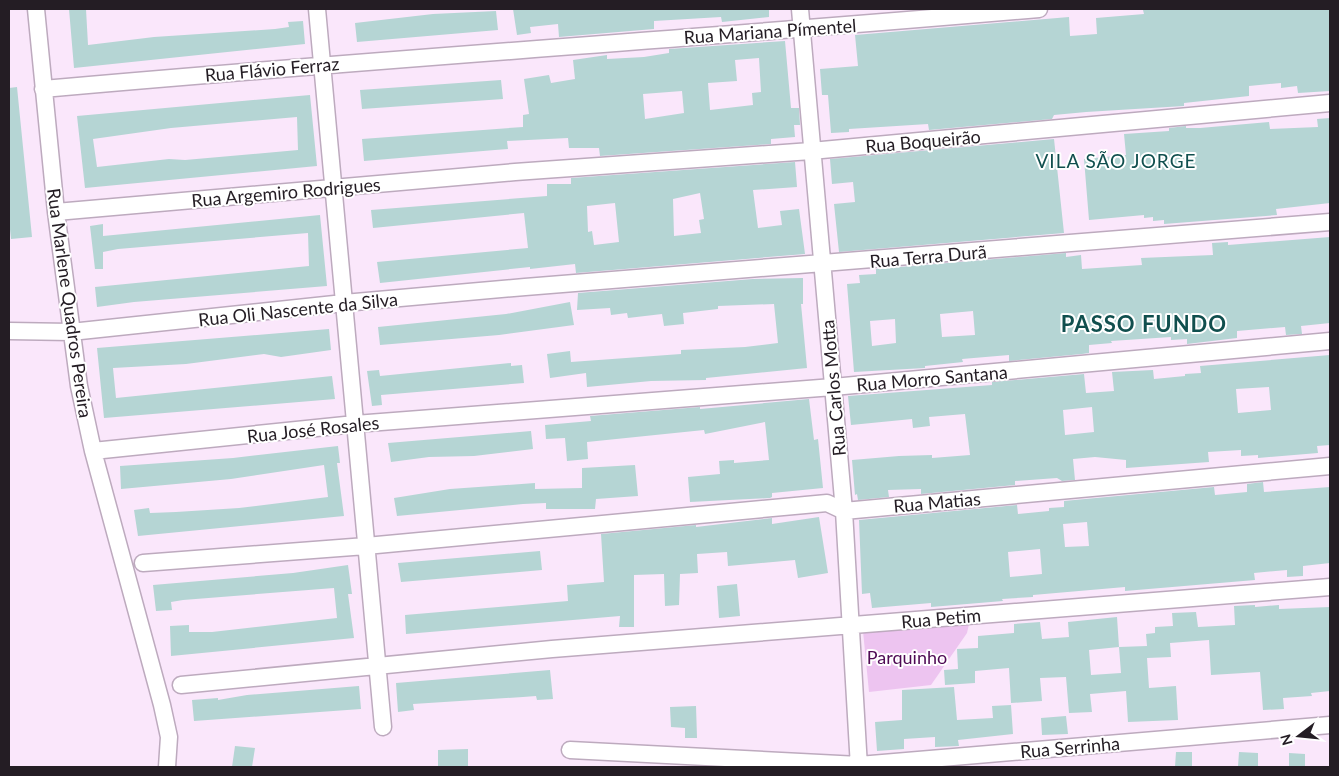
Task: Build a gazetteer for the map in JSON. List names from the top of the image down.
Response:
{
  "streets": {
    "street": [
      "Rua Mariana Pímentel",
      "Rua Flávio Ferraz",
      "Rua Boqueirão",
      "Rua Argemiro Rodrigues",
      "Rua Terra Durã",
      "Rua Marlene Quadros Pereira",
      "Rua Oli Nascente da Silva",
      "Rua Morro Santana",
      "Rua Carlos Motta",
      "Rua José Rosales",
      "Rua Matias",
      "Rua Petim",
      "Rua Serrinha"
    ]
  },
  "crossings": [
    ["Rua Mariana Pímentel", "Rua Flávio Ferraz"],
    ["Rua Mariana Pímentel", "Rua Carlos Motta"],
    ["Rua Flávio Ferraz", "Rua Marlene Quadros Pereira"],
    ["Rua Boqueirão", "Rua Argemiro Rodrigues"],
    ["Rua Boqueirão", "Rua Carlos Motta"],
    ["Rua Argemiro Rodrigues", "Rua Marlene Quadros Pereira"],
    ["Rua Terra Durã", "Rua Oli Nascente da Silva"],
    ["Rua Terra Durã", "Rua Carlos Motta"],
    ["Rua Marlene Quadros Pereira", "Rua Oli Nascente da Silva"],
    ["Rua Marlene Quadros Pereira", "Rua José Rosales"],
    ["Rua Morro Santana", "Rua Carlos Motta"],
    ["Rua Morro Santana", "Rua José Rosales"],
    ["Rua Carlos Motta", "Rua Matias"],
    ["Rua Carlos Motta", "Rua Petim"],
    ["Rua Carlos Motta", "Rua Serrinha"]
  ],
  "districts": ["VILA SÃO JORGE", "PASSO FUNDO"],
  "parks": ["Parquinho"],
  "north": "left"
}
